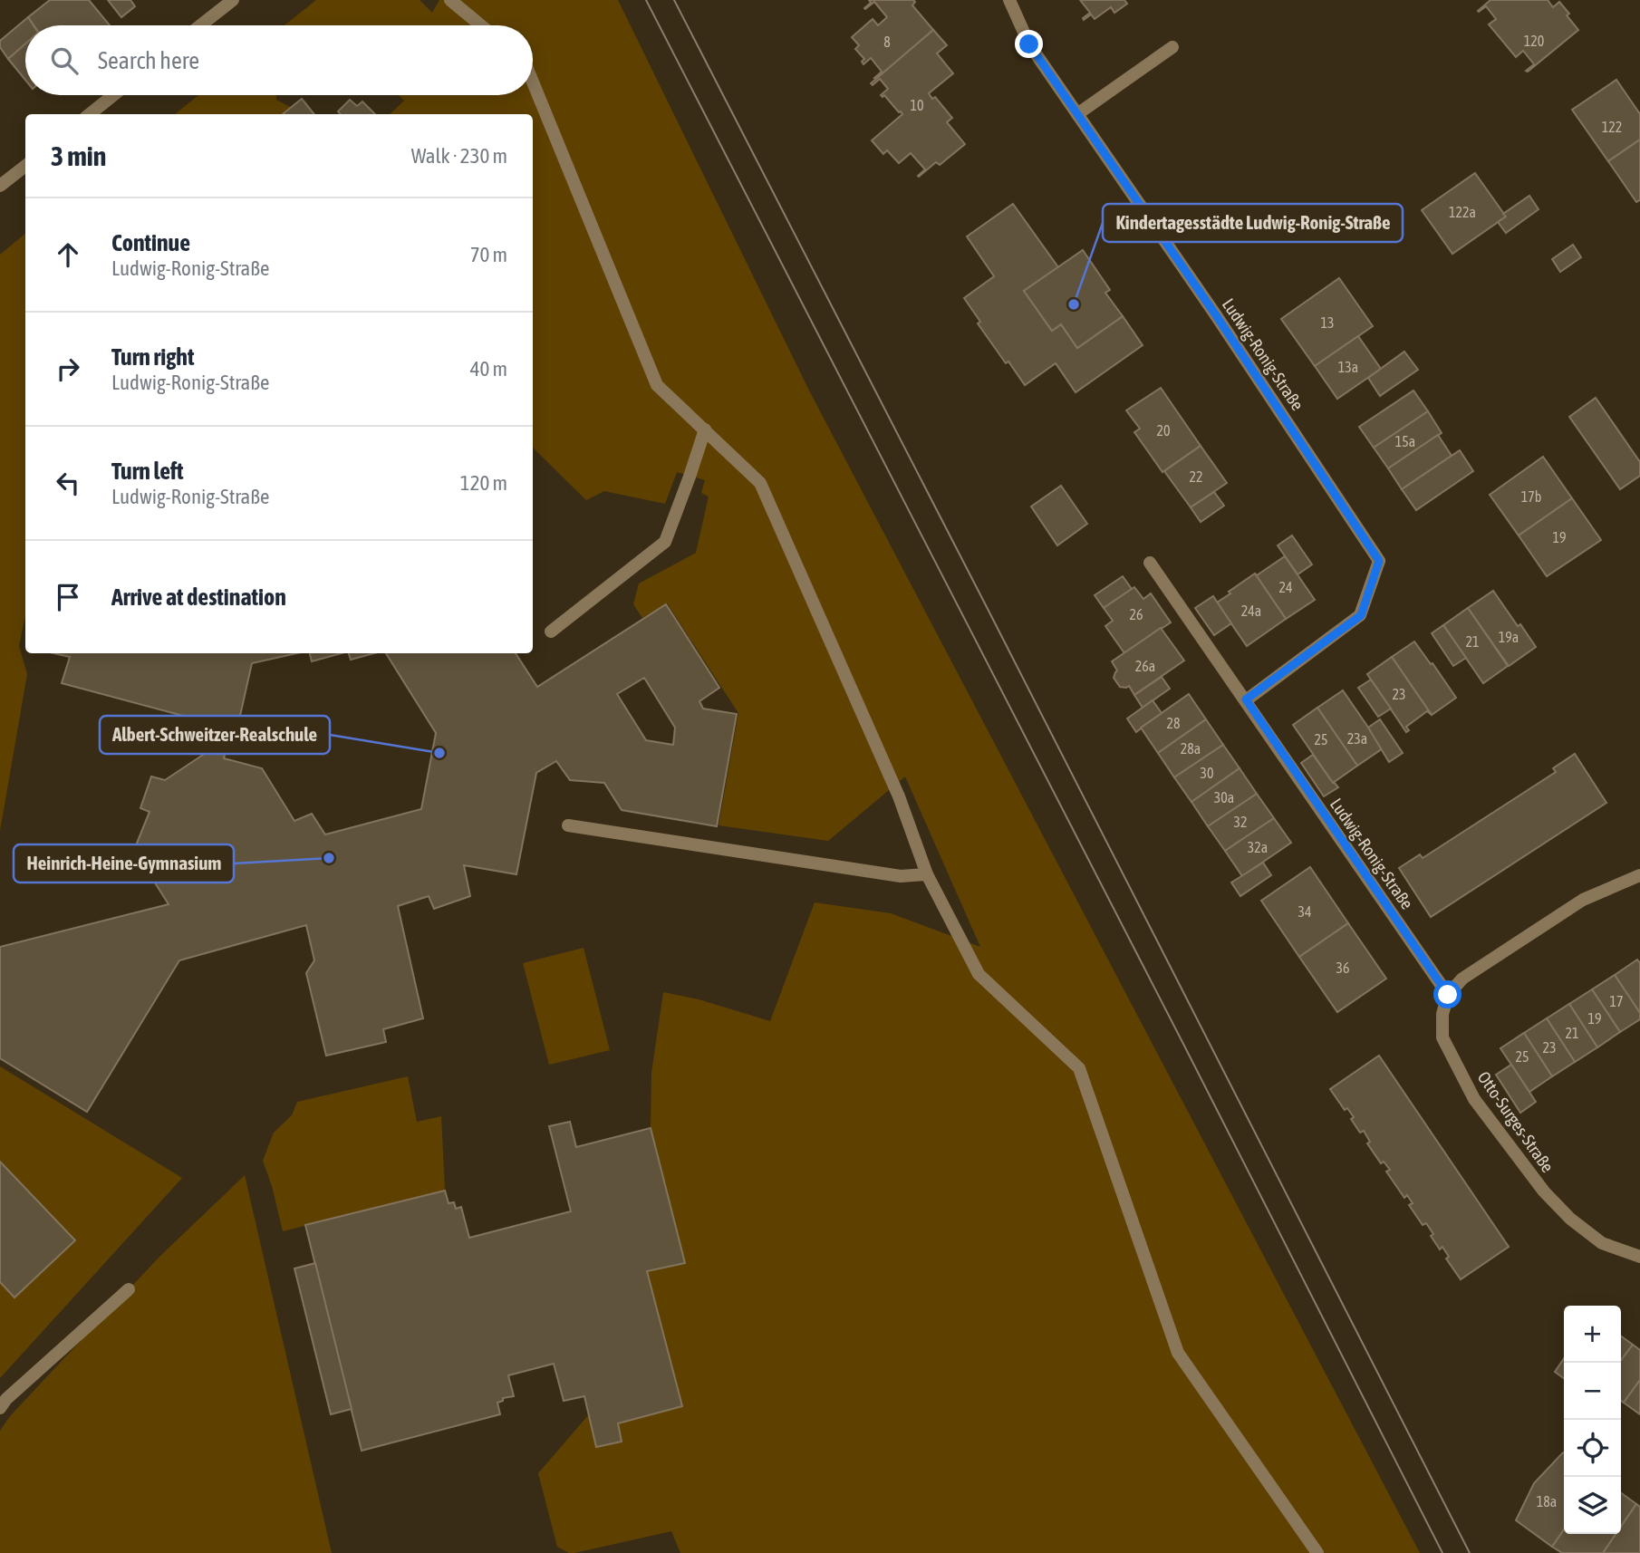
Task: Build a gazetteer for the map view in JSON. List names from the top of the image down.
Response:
{
  "streets": {
    "street": ["Ludwig-Ronig-Straße", "Otto-Surges-Straße"]
  },
  "crossings": [
    ["Ludwig-Ronig-Straße", "Otto-Surges-Straße"]
  ],
  "places": ["Kindertagesstädte Ludwig-Ronig-Straße", "Albert-Schweitzer-Realschule", "Heinrich-Heine-Gymnasium"],
  "house_numbers": [
    "120",
    "8",
    "10",
    "122",
    "122a",
    "13",
    "13a",
    "20",
    "15a",
    "22",
    "17b",
    "19",
    "24",
    "24a",
    "26",
    "19a",
    "21",
    "26a",
    "23",
    "28",
    "23a",
    "25",
    "28a",
    "30",
    "30a",
    "32",
    "32a",
    "34",
    "36",
    "17",
    "19",
    "21",
    "23",
    "25",
    "18a"
  ],
  "page": {
    "search": "Search here",
    "heading": ["3 min", "Walk · 230 m"],
    "list": [
      ["Continue", "Ludwig-Ronig-Straße", "70 m"],
      ["Turn right", "Ludwig-Ronig-Straße", "40 m"],
      ["Turn left", "Ludwig-Ronig-Straße", "120 m"],
      "Arrive at destination"
    ],
    "map_buttons": ["+", "−"]
  }
}
